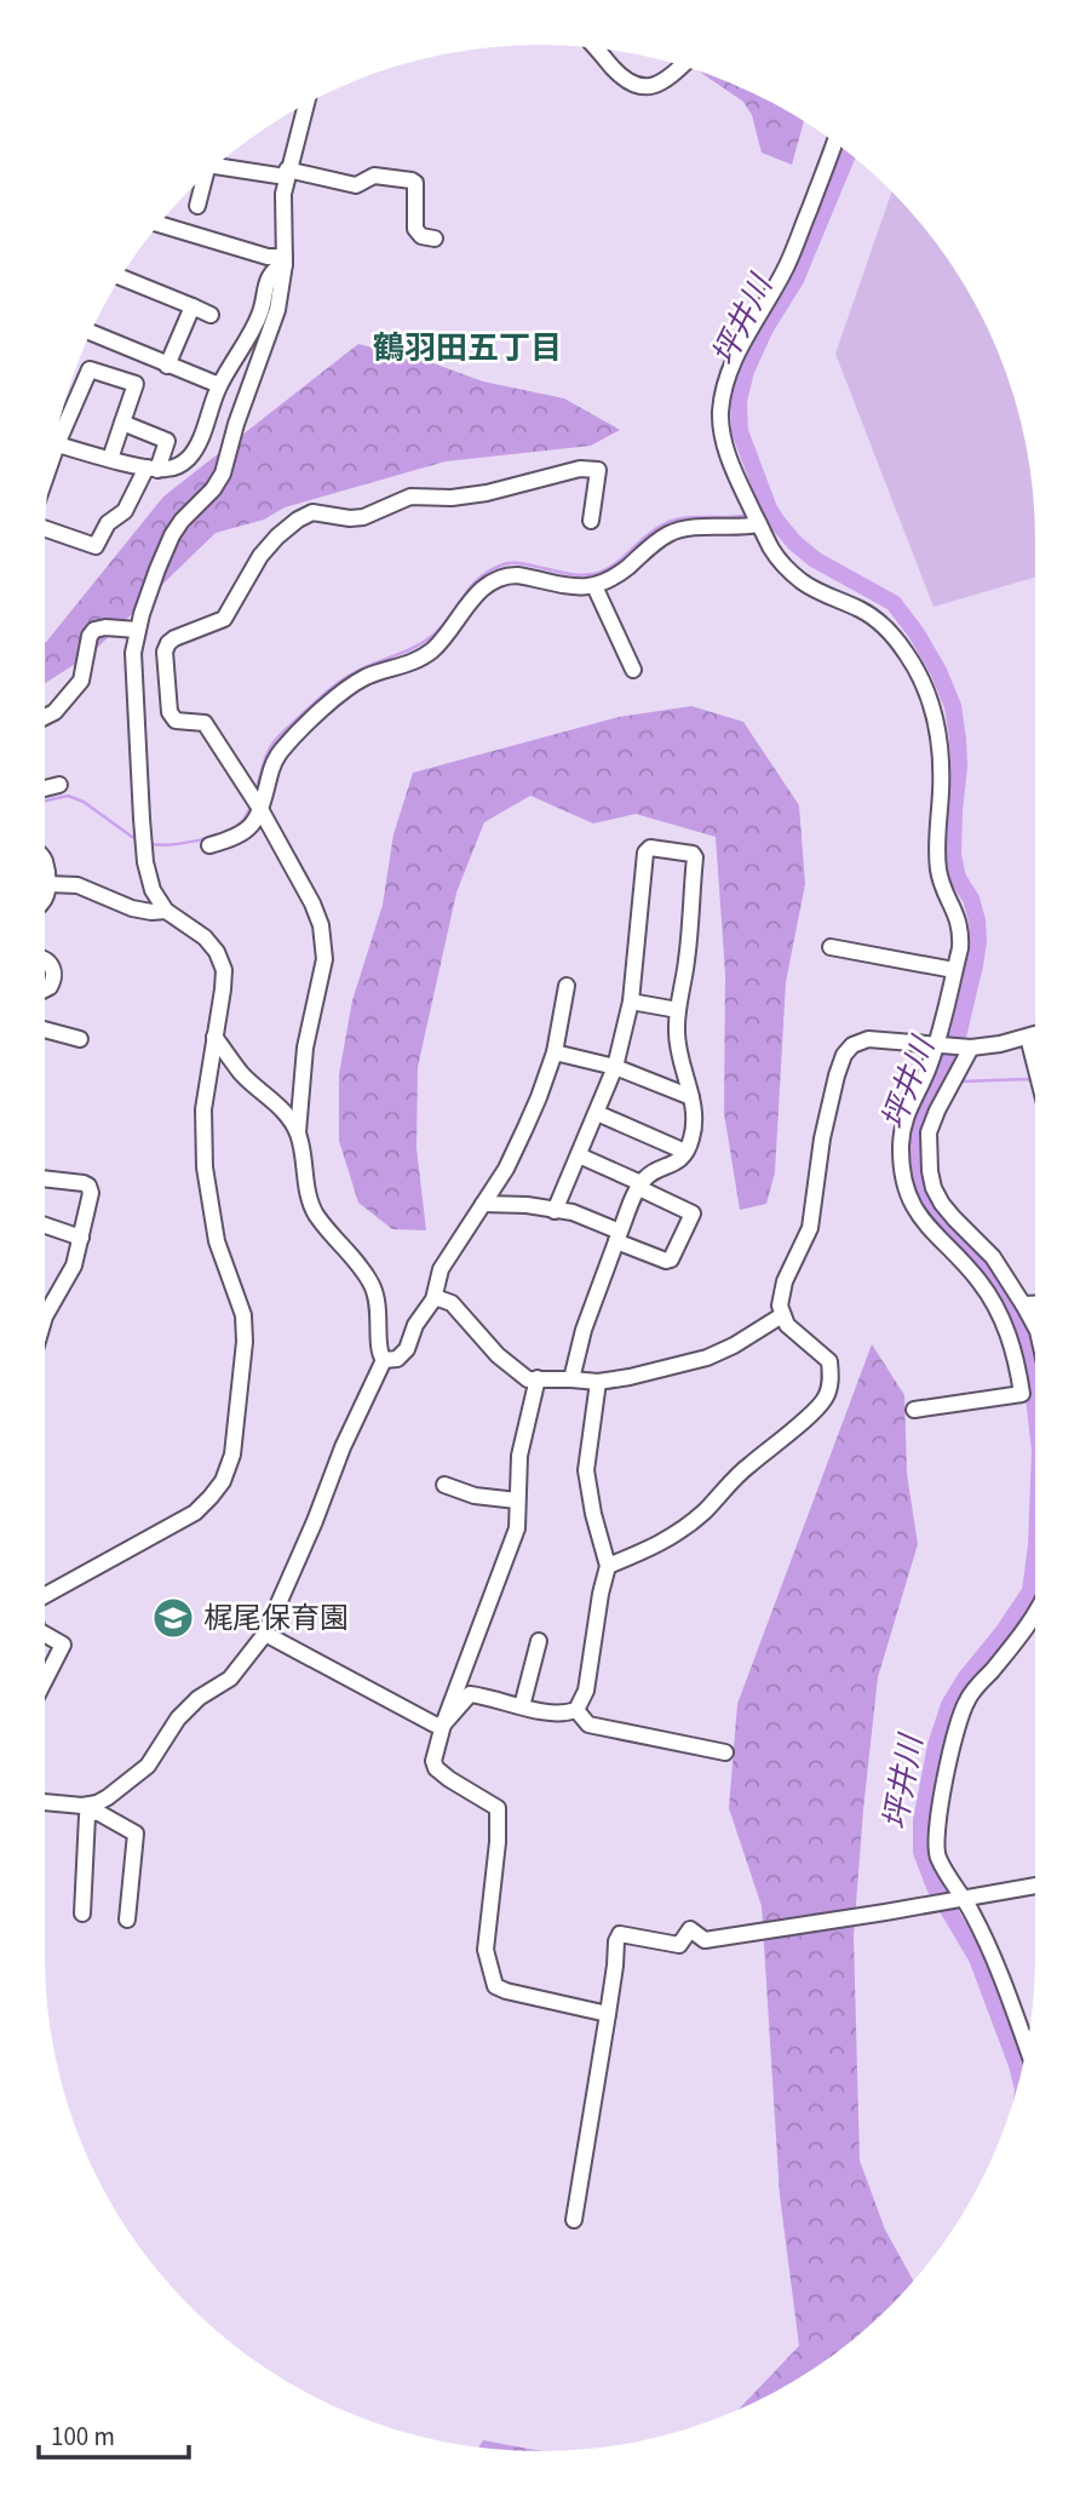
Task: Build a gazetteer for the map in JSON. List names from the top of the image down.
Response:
{
  "districts": ["鶴羽田五丁目"],
  "water": ["坪井川"],
  "places": {
    "school or university": ["梶尾保育園"]
  },
  "scale_bar": "100 m"
}
